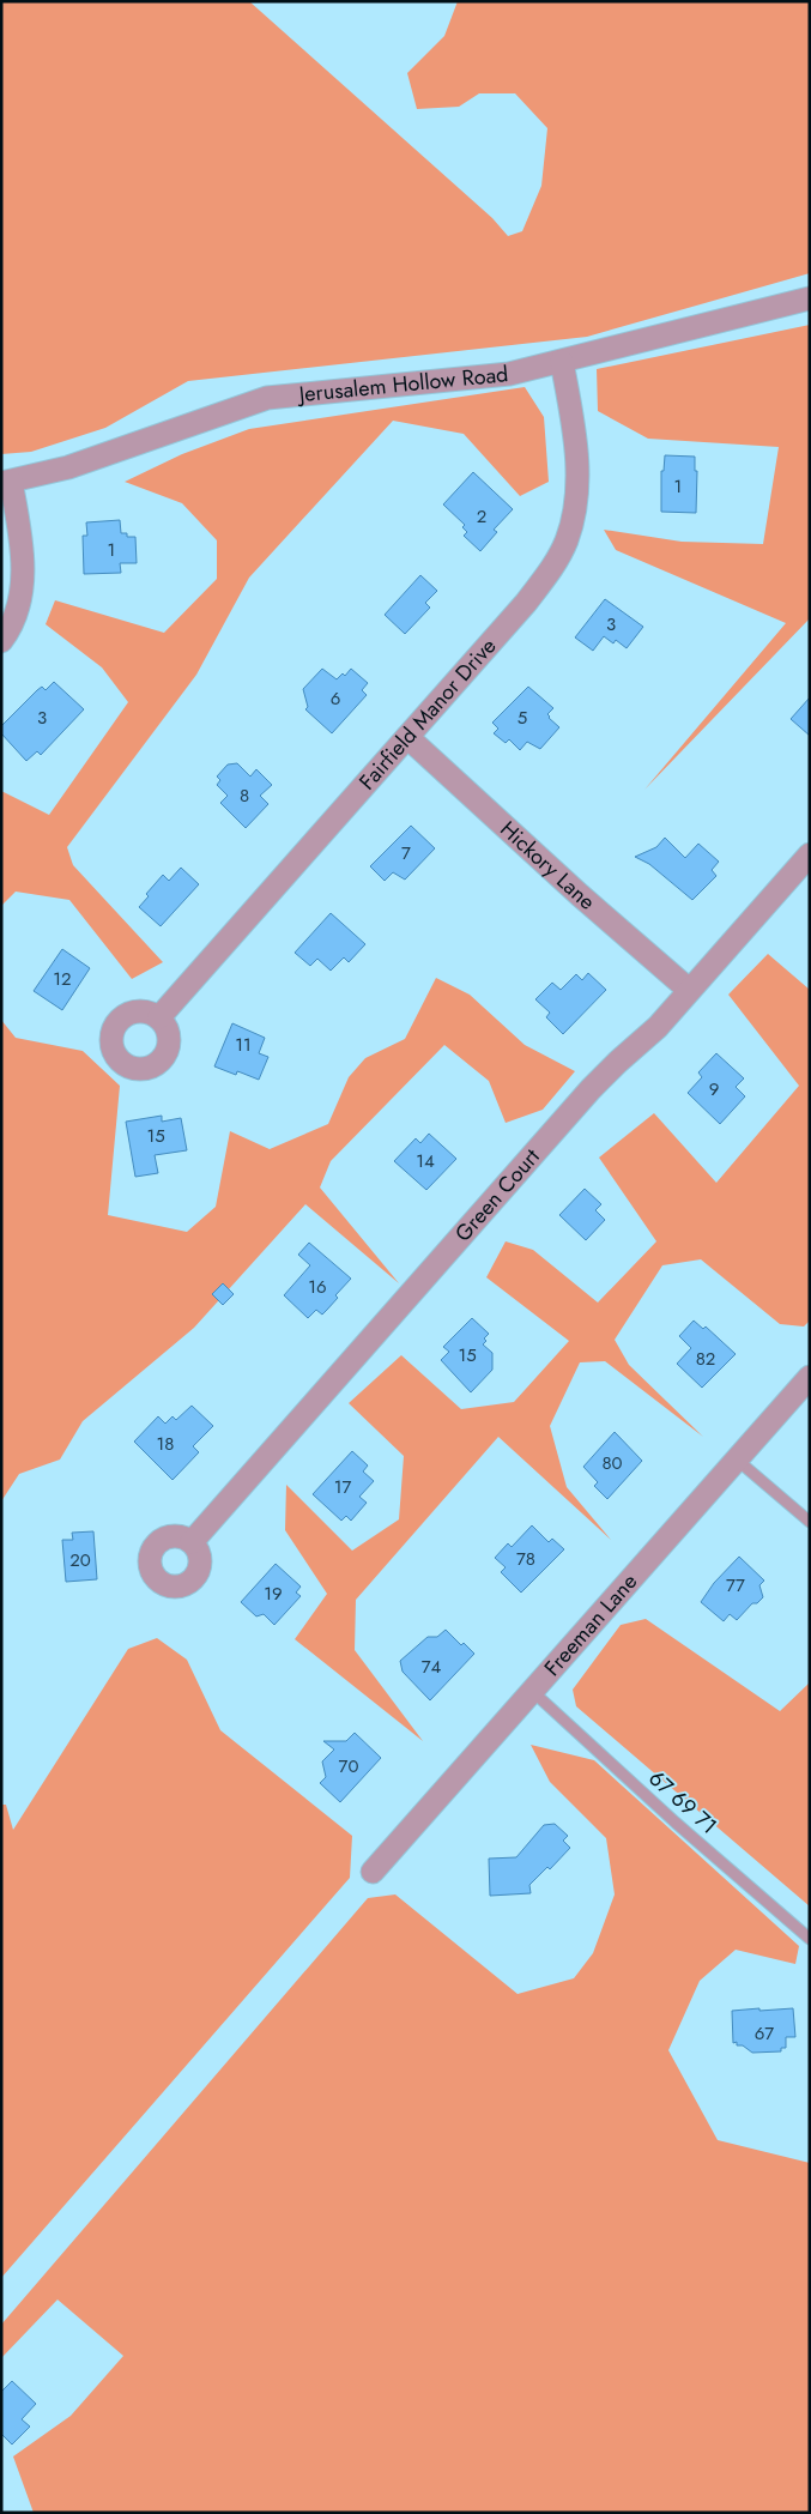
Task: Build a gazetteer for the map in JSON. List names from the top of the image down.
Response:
{
  "streets": {
    "street": [
      "Jerusalem Hollow Road",
      "Fairfield Manor Drive",
      "Hickory Lane",
      "Green Court",
      "Freeman Lane"
    ],
    "lane": ["67 69 71"]
  },
  "crossings": [
    ["Jerusalem Hollow Road", "Fairfield Manor Drive"],
    ["Fairfield Manor Drive", "Hickory Lane"],
    ["Hickory Lane", "Green Court"],
    ["Freeman Lane", "67 69 71"]
  ],
  "house_numbers": [
    "1",
    "2",
    "1",
    "3",
    "6",
    "3",
    "5",
    "8",
    "7",
    "12",
    "11",
    "9",
    "15",
    "14",
    "16",
    "15",
    "82",
    "18",
    "80",
    "17",
    "78",
    "20",
    "77",
    "19",
    "74",
    "70",
    "67"
  ]
}
